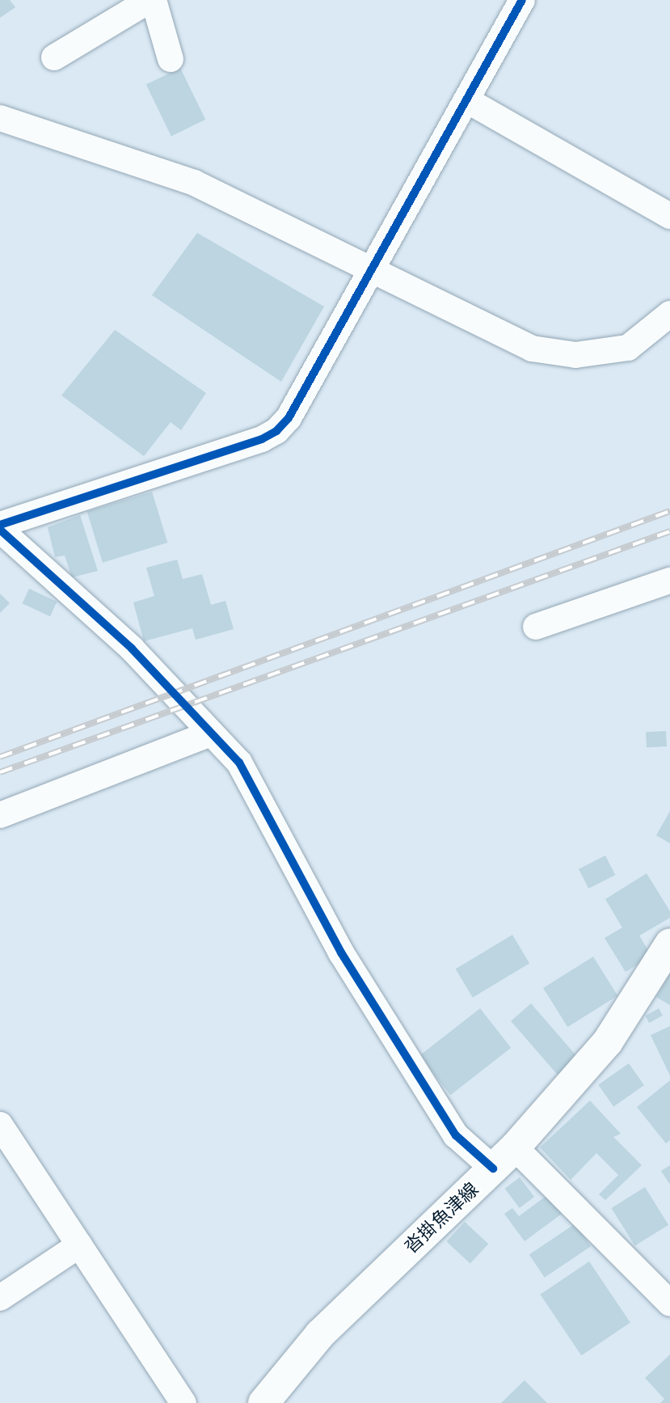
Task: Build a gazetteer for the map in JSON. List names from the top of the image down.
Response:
{
  "streets": {
    "main road": ["沓掛魚津線"]
  }
}
